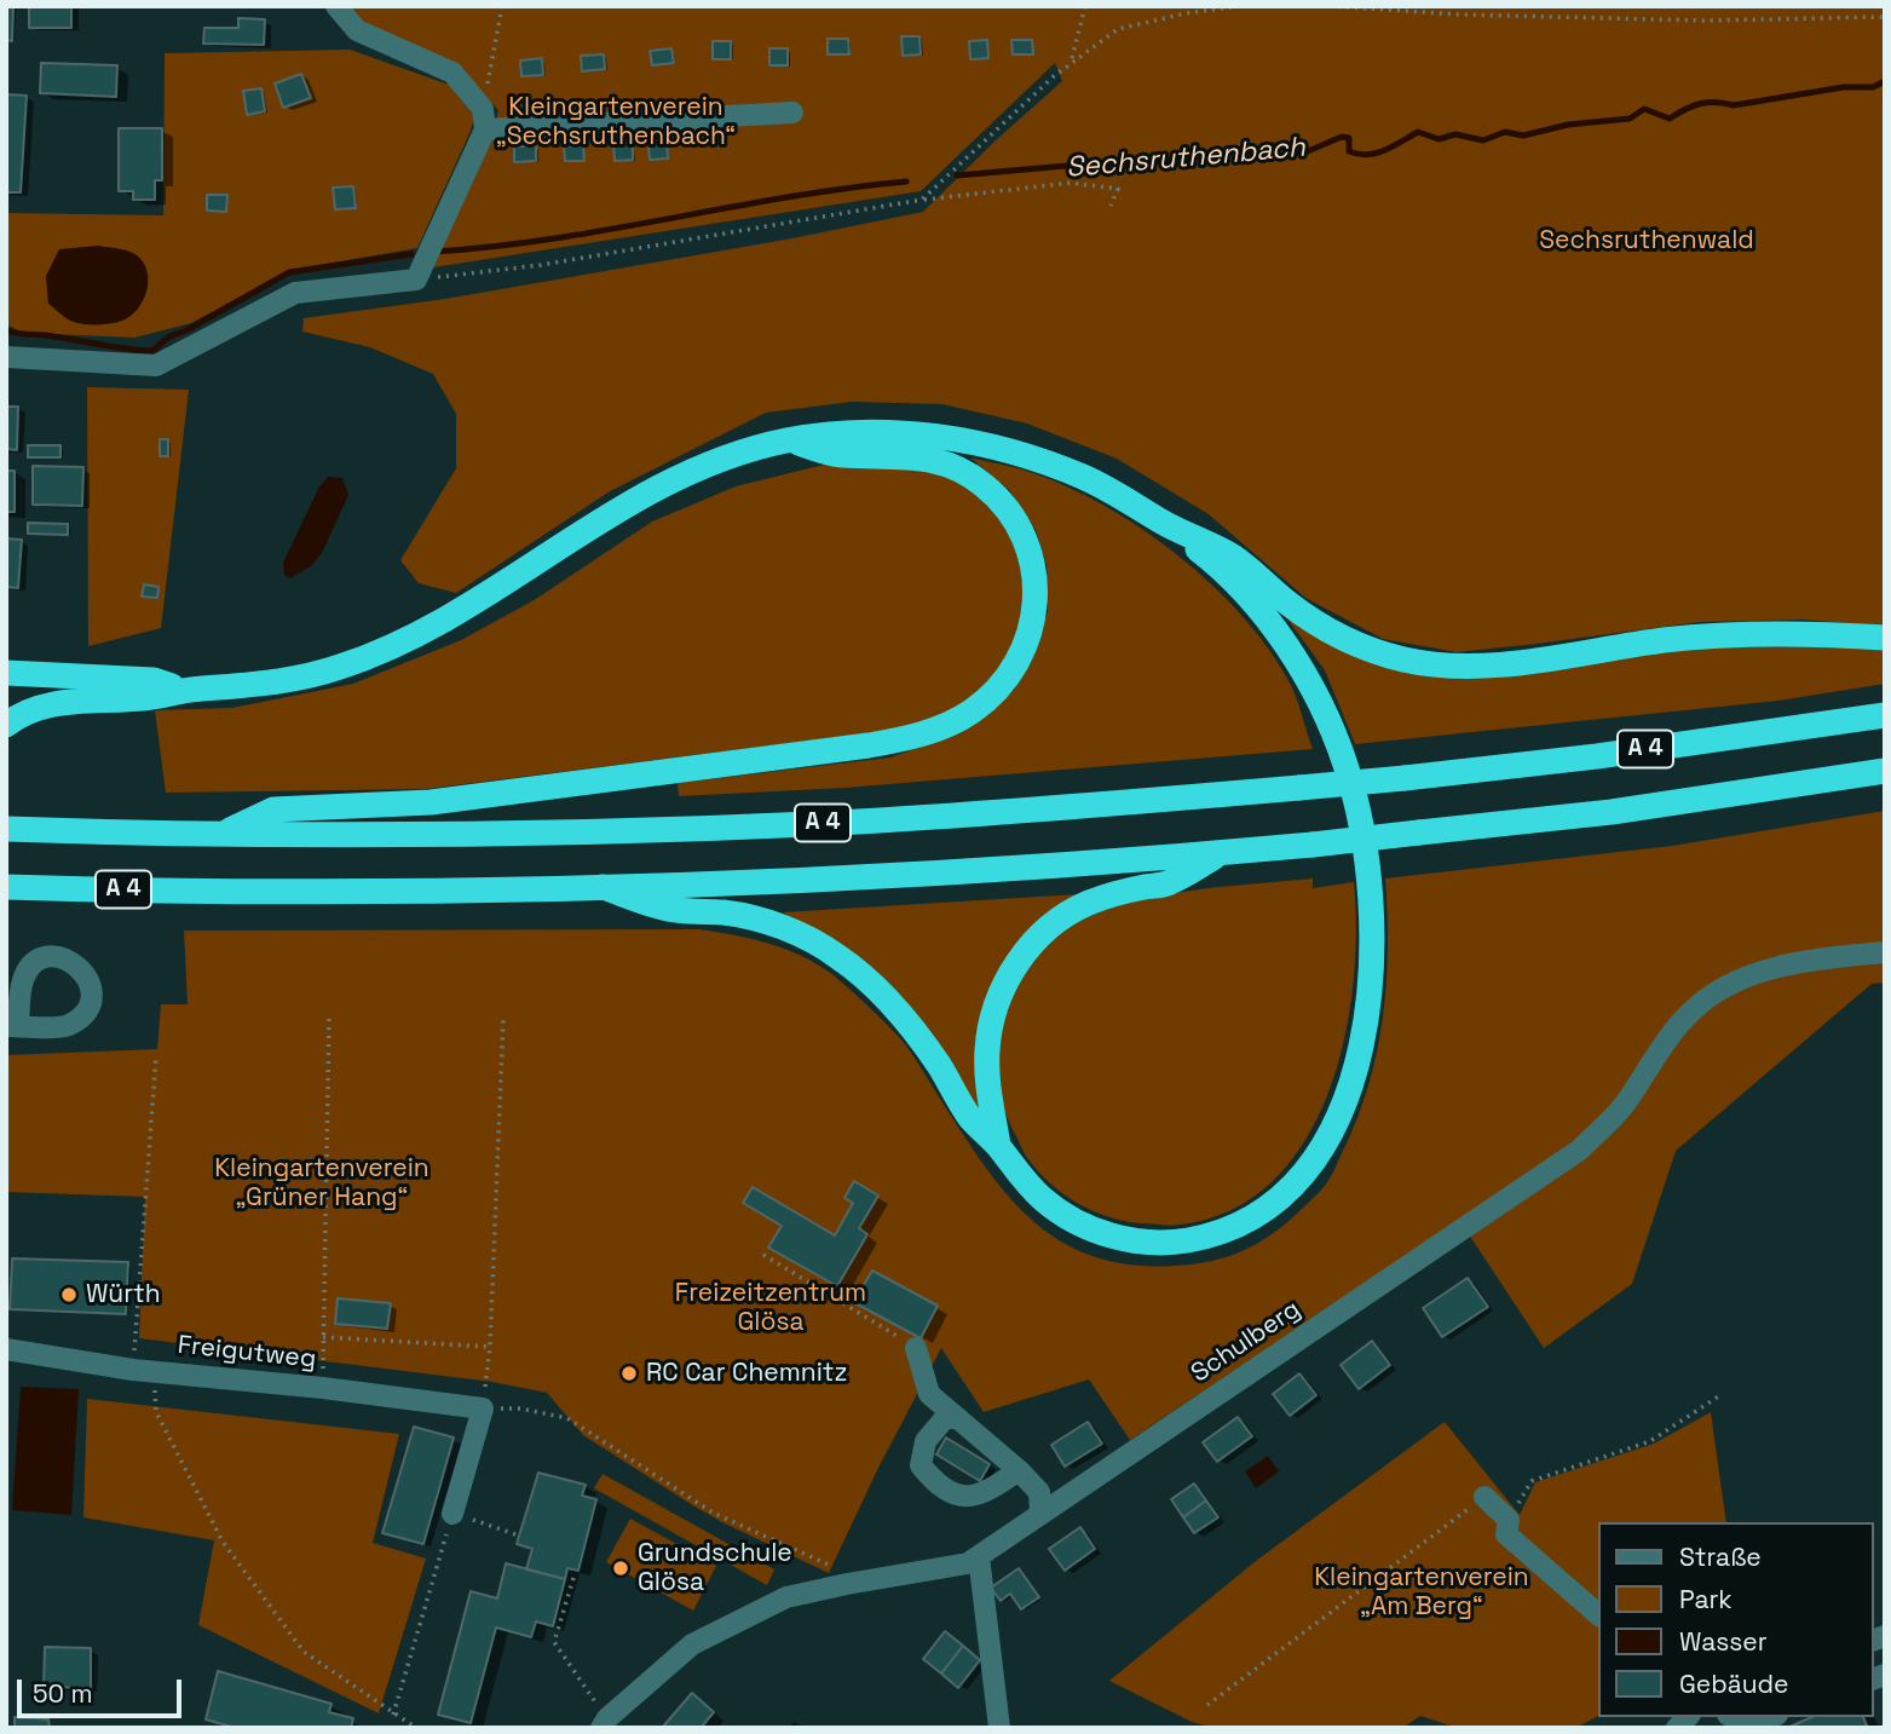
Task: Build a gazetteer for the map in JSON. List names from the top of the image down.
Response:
{
  "streets": {
    "highway": ["A 4"],
    "street": ["Schulberg", "Freigutweg"]
  },
  "water": ["Sechsruthenbach"],
  "parks": [
    "Kleingartenverein „Sechsruthenbach“",
    "Sechsruthenwald",
    "Kleingartenverein „Grüner Hang“",
    "Freizeitzentrum Glösa",
    "Kleingartenverein „Am Berg“"
  ],
  "places": ["Würth", "RC Car Chemnitz", "Grundschule Glösa"],
  "legend": [
    "Straße",
    "Park",
    "Wasser",
    "Gebäude"
  ],
  "scale_bar": "50 m"
}
